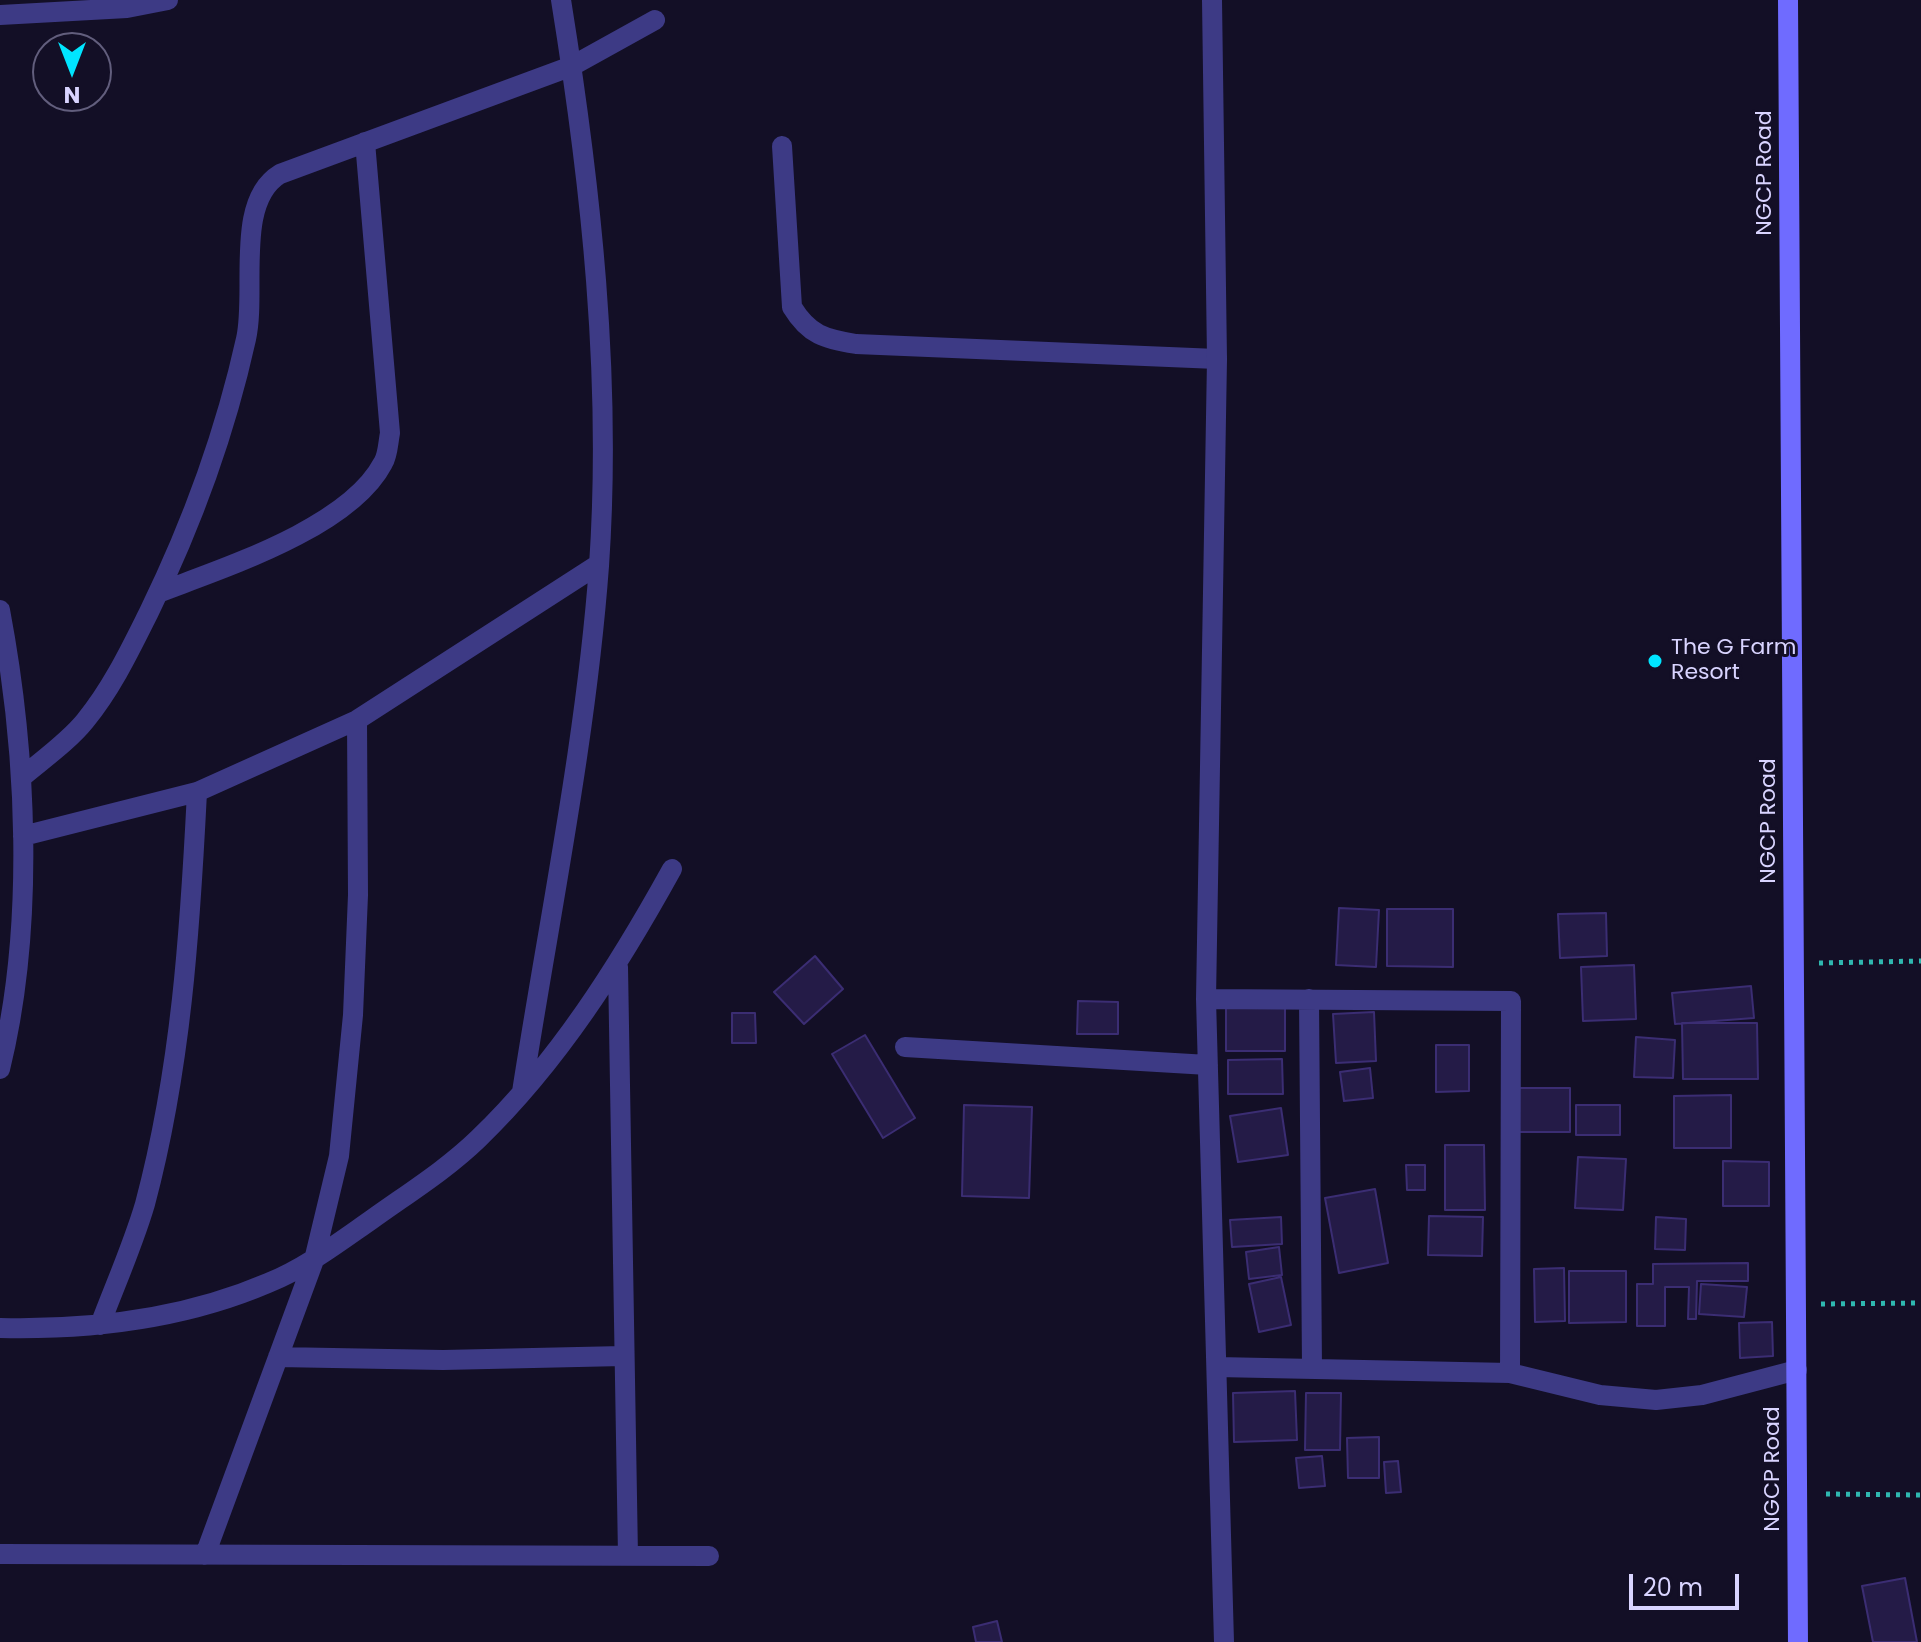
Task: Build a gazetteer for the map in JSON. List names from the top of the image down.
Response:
{
  "streets": {
    "main road": ["NGCP Road"]
  },
  "places": ["The G Farm Resort"],
  "scale_bar": "20 m",
  "north": "bottom"
}
